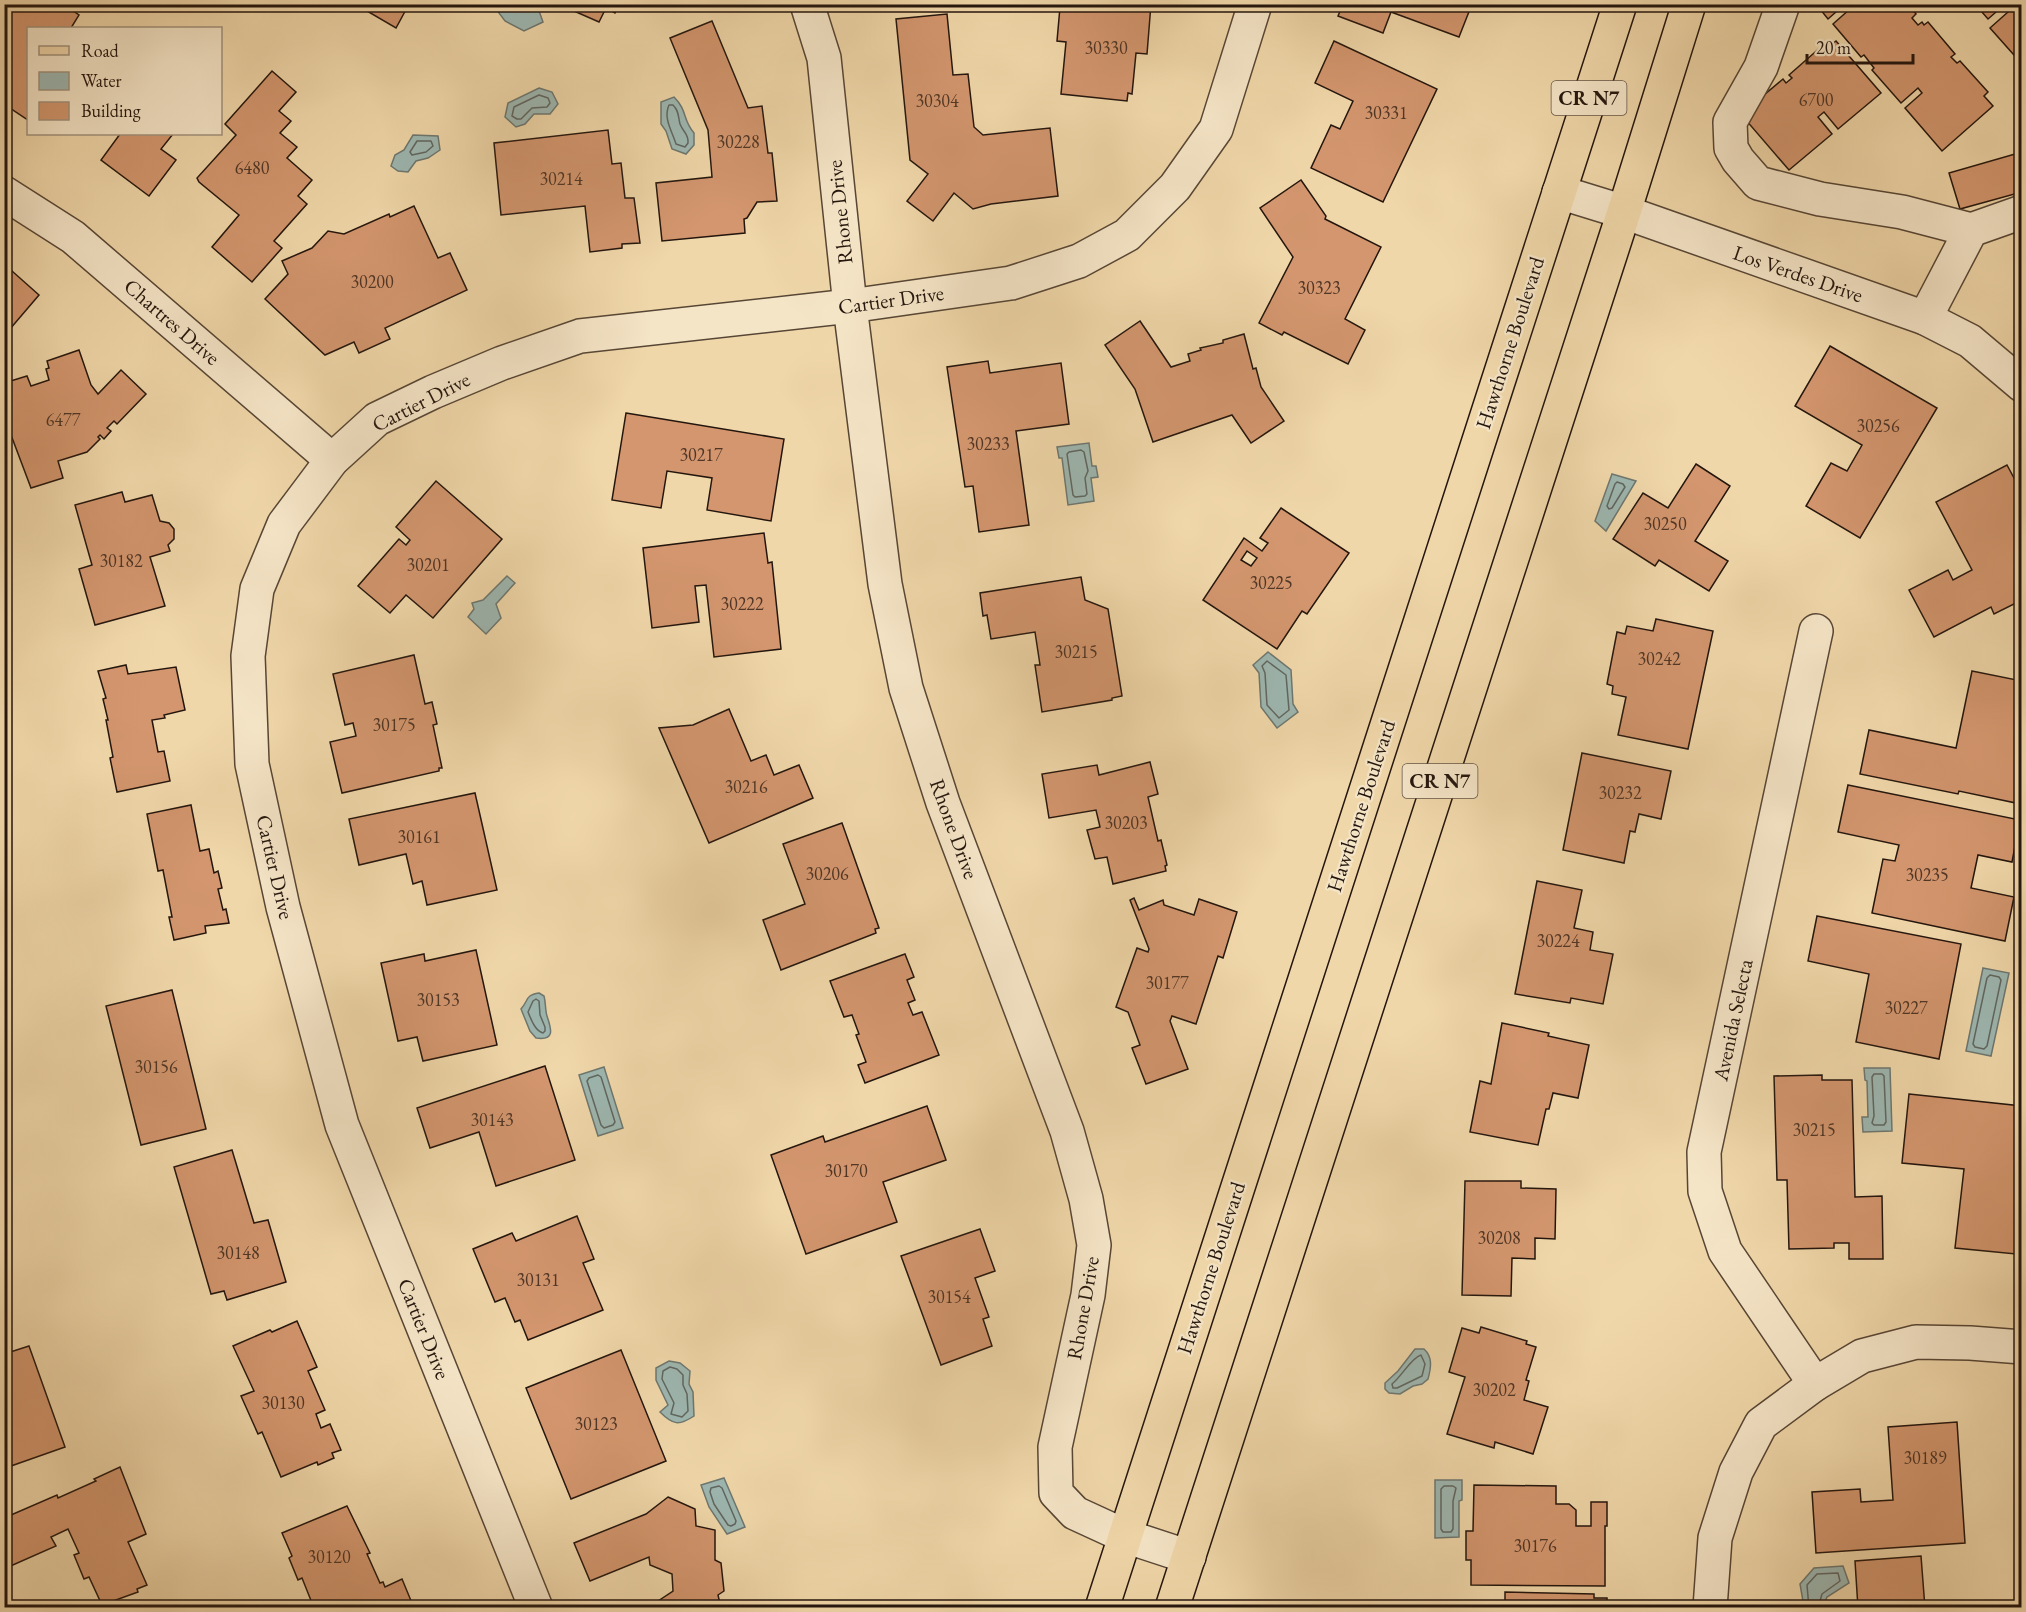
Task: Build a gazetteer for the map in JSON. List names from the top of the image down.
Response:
{
  "streets": {
    "main road": ["CR N7", "Hawthorne Boulevard"],
    "street": [
      "Rhone Drive",
      "Los Verdes Drive",
      "Cartier Drive",
      "Chartres Drive",
      "Avenida Selecta"
    ]
  },
  "crossings": [
    ["CR N7", "Rhone Drive"],
    ["CR N7", "Los Verdes Drive"],
    ["Rhone Drive", "Cartier Drive"],
    ["Rhone Drive", "Hawthorne Boulevard"],
    ["Los Verdes Drive", "Hawthorne Boulevard"],
    ["Cartier Drive", "Chartres Drive"]
  ],
  "house_numbers": [
    "30330",
    "6700",
    "30304",
    "30331",
    "30228",
    "6480",
    "30214",
    "30200",
    "30323",
    "6477",
    "30256",
    "30233",
    "30217",
    "30250",
    "30182",
    "30201",
    "30225",
    "30222",
    "30215",
    "30242",
    "30175",
    "30216",
    "30232",
    "30203",
    "30161",
    "30206",
    "30235",
    "30224",
    "30177",
    "30153",
    "30227",
    "30156",
    "30143",
    "30215",
    "30170",
    "30208",
    "30148",
    "30131",
    "30154",
    "30202",
    "30130",
    "30123",
    "30189",
    "30176",
    "30120"
  ],
  "legend": ["Road", "Water", "Building"],
  "scale_bar": "20 m"
}
